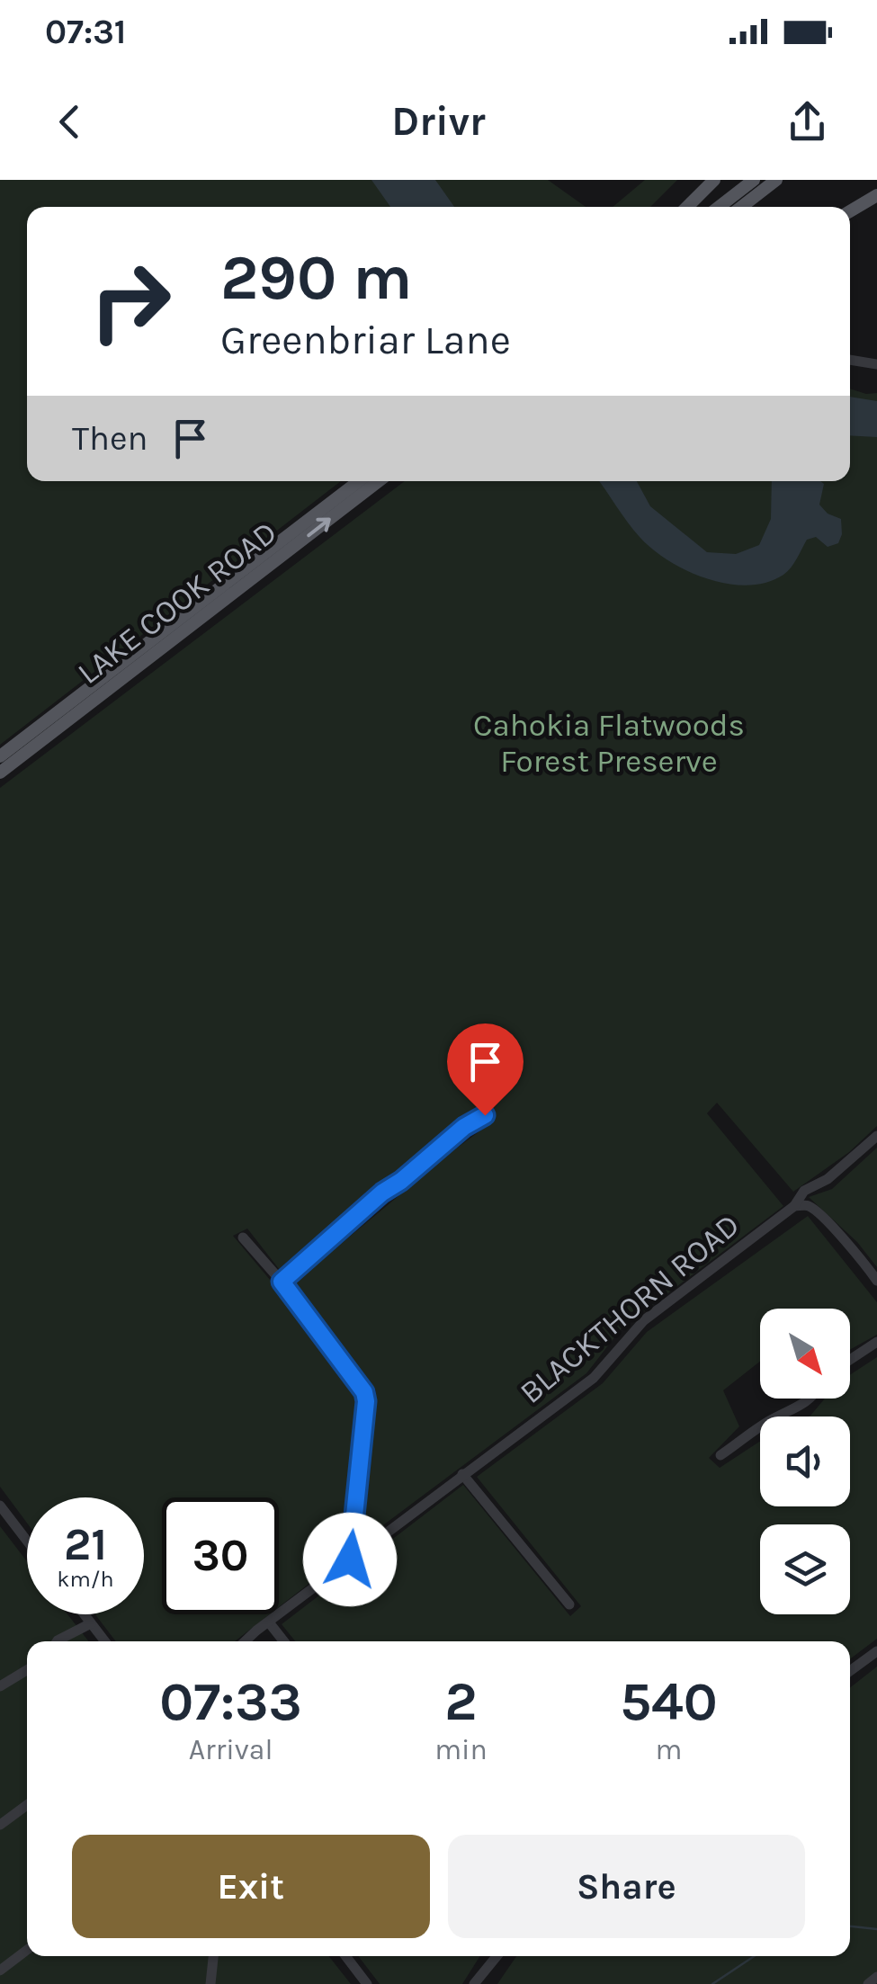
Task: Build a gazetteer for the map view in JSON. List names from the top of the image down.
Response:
{
  "streets": {
    "main road": ["LAKE COOK ROAD"],
    "street": ["BLACKTHORN ROAD"]
  },
  "parks": ["Cahokia Flatwoods Forest Preserve"],
  "north": "bottom right",
  "page": {
    "status": "07:31",
    "header": "Drivr",
    "turn": ["290 m", "Greenbriar Lane"],
    "then": "Then",
    "speed": "21 km/h",
    "limit": "30",
    "eta": [
      "07:33",
      "Arrival",
      "2",
      "min",
      "540",
      "m"
    ],
    "buttons": ["Exit", "Share"]
  }
}
